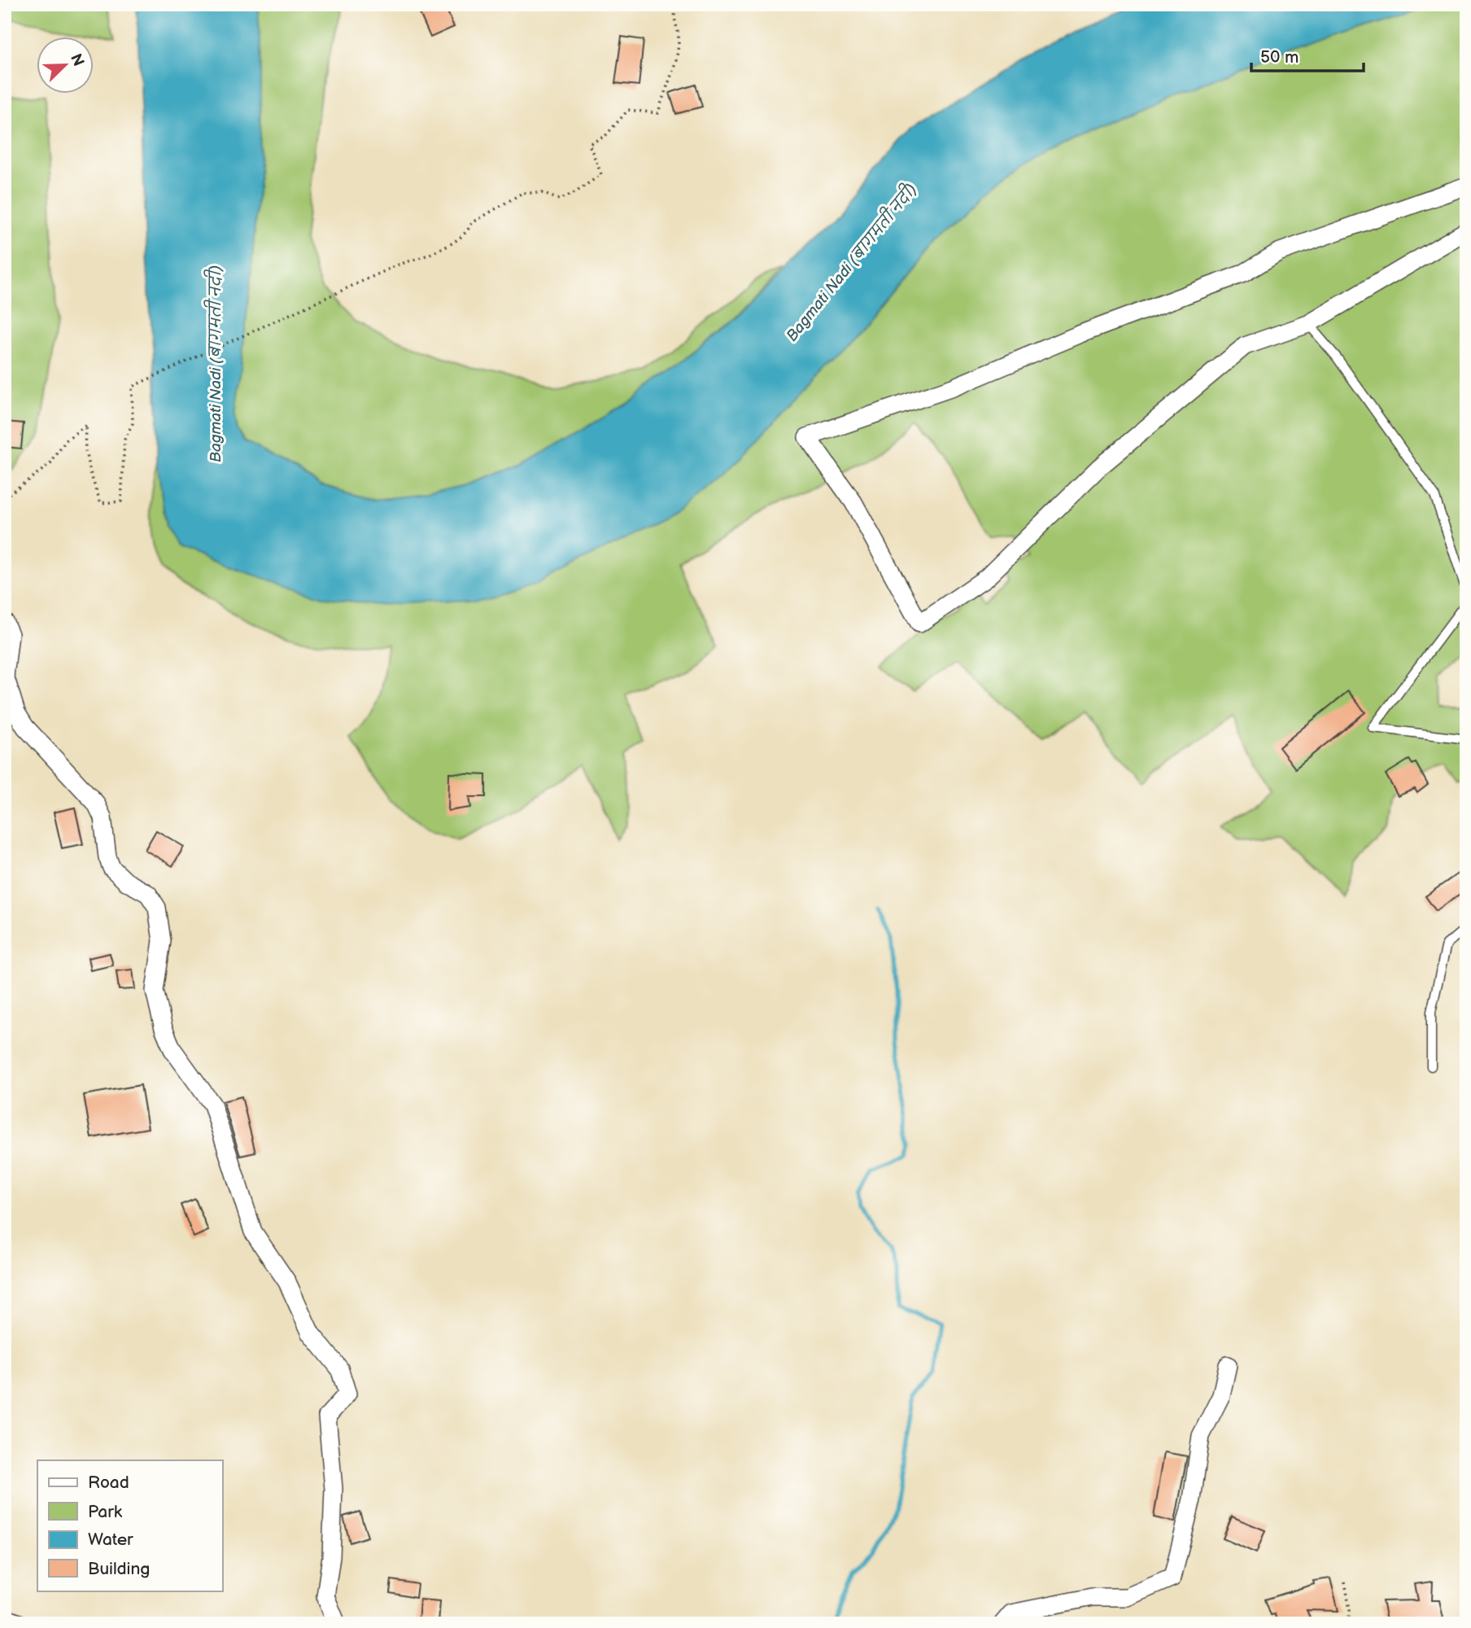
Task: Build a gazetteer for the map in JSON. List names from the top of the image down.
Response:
{
  "water": ["Bagmati Nadi (बागमती नदी)"],
  "legend": [
    "Road",
    "Park",
    "Water",
    "Building"
  ],
  "scale_bar": "50 m",
  "north": "top right"
}
